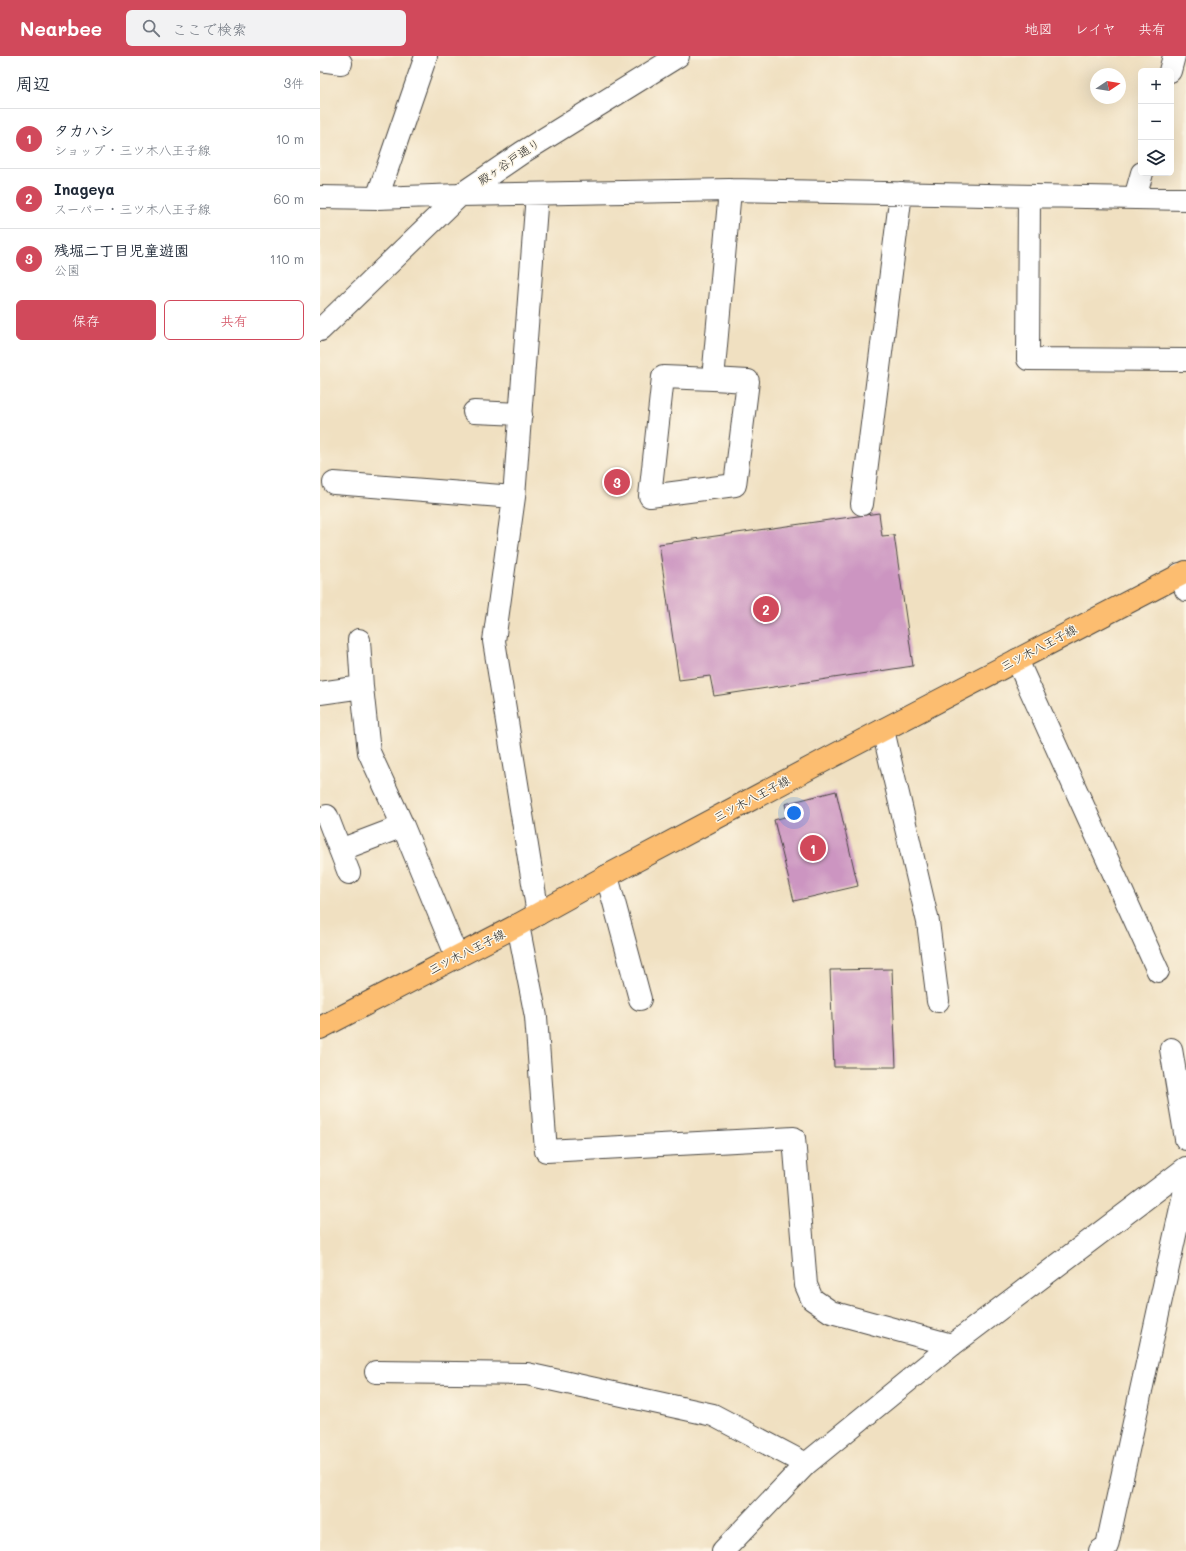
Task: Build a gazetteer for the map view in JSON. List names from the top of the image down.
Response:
{
  "streets": {
    "main road": ["三ツ木八王子線"],
    "street": ["殿ヶ谷戸通り"]
  },
  "north": "right",
  "page": {
    "header": "Nearbee",
    "search": "ここで検索",
    "nav": ["地図", "レイヤ", "共有"],
    "heading": ["周辺", "3件"],
    "map_buttons": ["+", "−"],
    "list": [
      {
        "mark": "1",
        "name": "タカハシ",
        "note": "ショップ · 三ツ木八王子線",
        "value": "10 m"
      },
      {
        "mark": "2",
        "name": "Inageya",
        "note": "スーパー · 三ツ木八王子線",
        "value": "60 m"
      },
      {
        "mark": "3",
        "name": "残堀二丁目児童遊園",
        "note": "公園",
        "value": "110 m"
      }
    ],
    "buttons": ["保存", "共有"],
    "pins": ["3", "2", "1"]
  }
}
